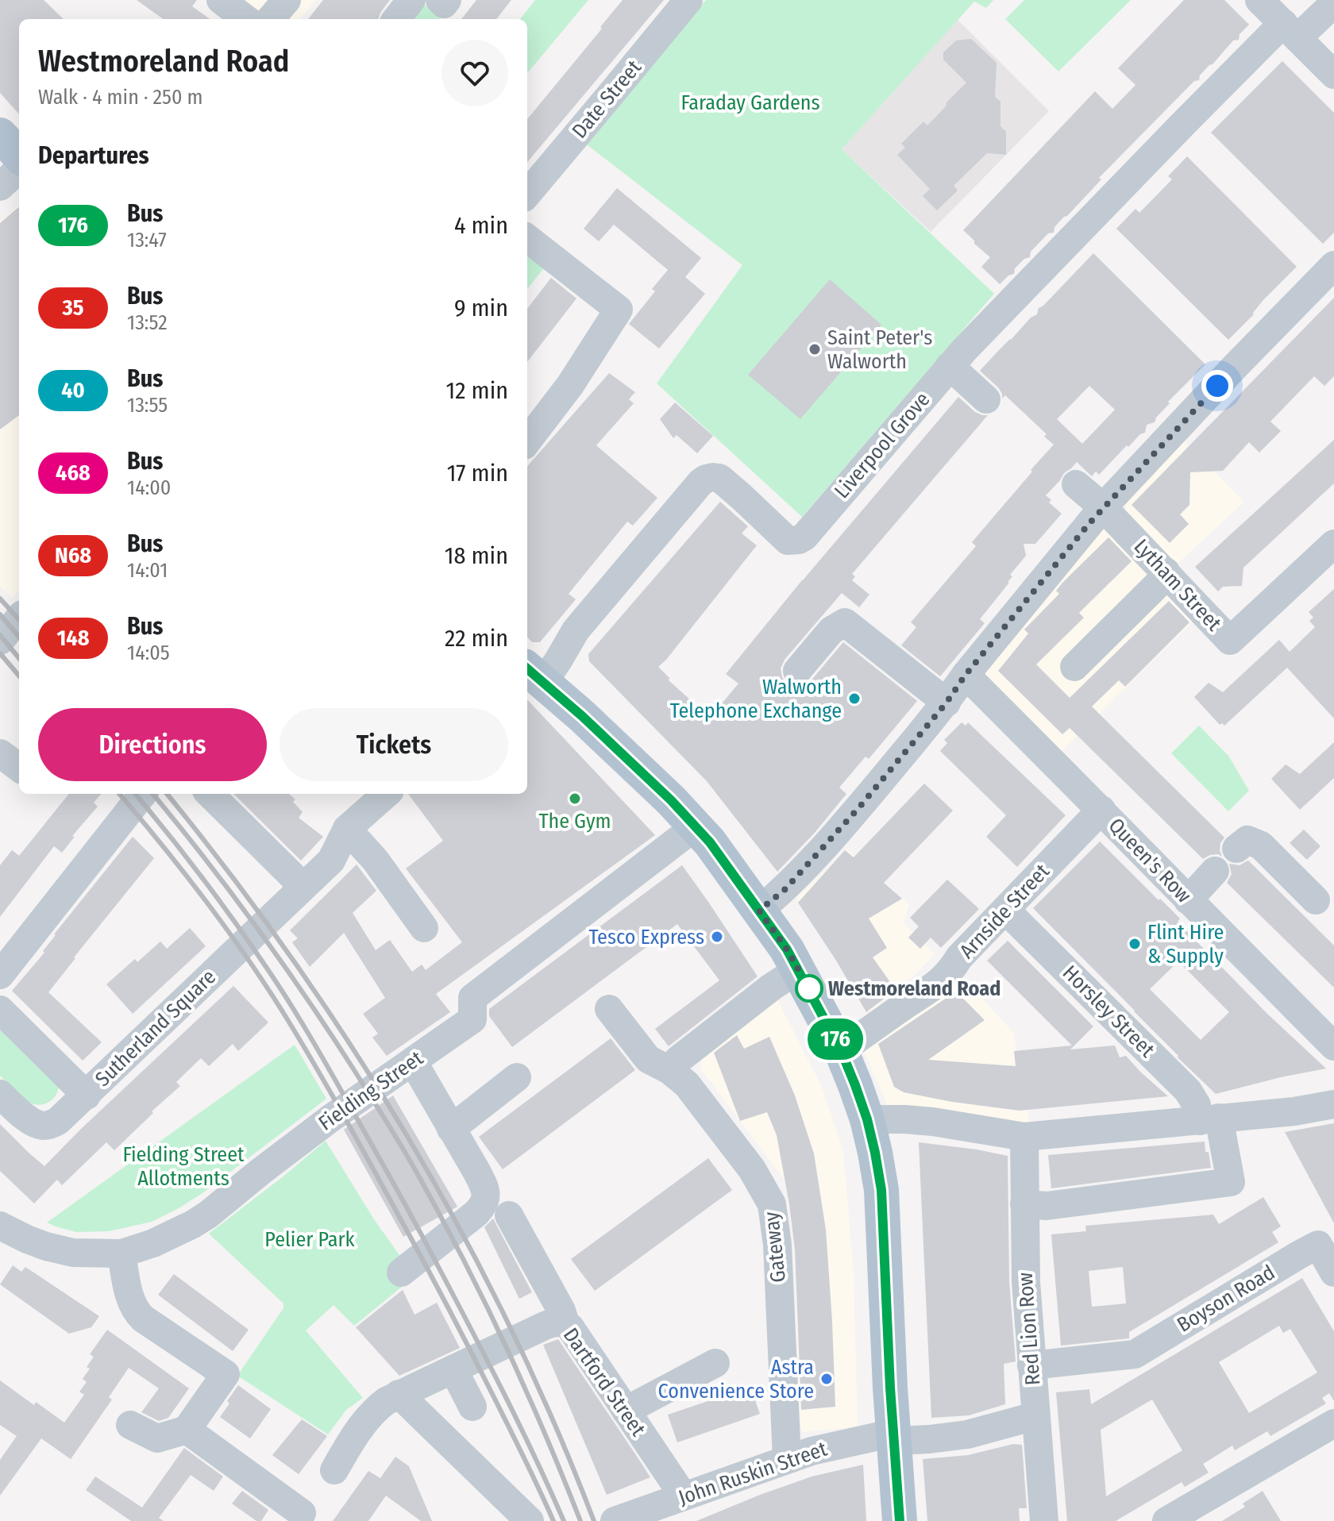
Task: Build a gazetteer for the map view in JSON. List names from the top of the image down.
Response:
{
  "streets": {
    "street": [
      "Date Street",
      "Liverpool Grove",
      "Lytham Street",
      "Queen's Row",
      "Arnside Street",
      "Horsley Street",
      "Sutherland Square",
      "Fielding Street",
      "Gateway",
      "Boyson Road",
      "Red Lion Row",
      "Dartford Street",
      "John Ruskin Street"
    ]
  },
  "crossings": [
    ["Queen's Row", "Arnside Street"],
    ["Arnside Street", "Horsley Street"],
    ["Horsley Street", "Red Lion Row"],
    ["Gateway", "John Ruskin Street"],
    ["Boyson Road", "Red Lion Row"],
    ["Dartford Street", "John Ruskin Street"]
  ],
  "parks": ["Faraday Gardens", "Fielding Street Allotments", "Pelier Park"],
  "places": [
    "Saint Peter's Walworth",
    "Walworth Telephone Exchange",
    "The Gym",
    "Tesco Express",
    "Flint Hire & Supply",
    "Westmoreland Road",
    "Astra Convenience Store"
  ],
  "lines": ["bus line 176"],
  "page": {
    "on_map": "176",
    "heading": [
      ["Westmoreland Road", "Walk · 4 min · 250 m"],
      "Departures"
    ],
    "list": [
      {
        "mark": "176",
        "name": "Bus",
        "note": "13:47",
        "value": "4 min"
      },
      {
        "mark": "35",
        "name": "Bus",
        "note": "13:52",
        "value": "9 min"
      },
      {
        "mark": "40",
        "name": "Bus",
        "note": "13:55",
        "value": "12 min"
      },
      {
        "mark": "468",
        "name": "Bus",
        "note": "14:00",
        "value": "17 min"
      },
      {
        "mark": "N68",
        "name": "Bus",
        "note": "14:01",
        "value": "18 min"
      },
      {
        "mark": "148",
        "name": "Bus",
        "note": "14:05",
        "value": "22 min"
      }
    ],
    "buttons": ["Directions", "Tickets"]
  }
}
